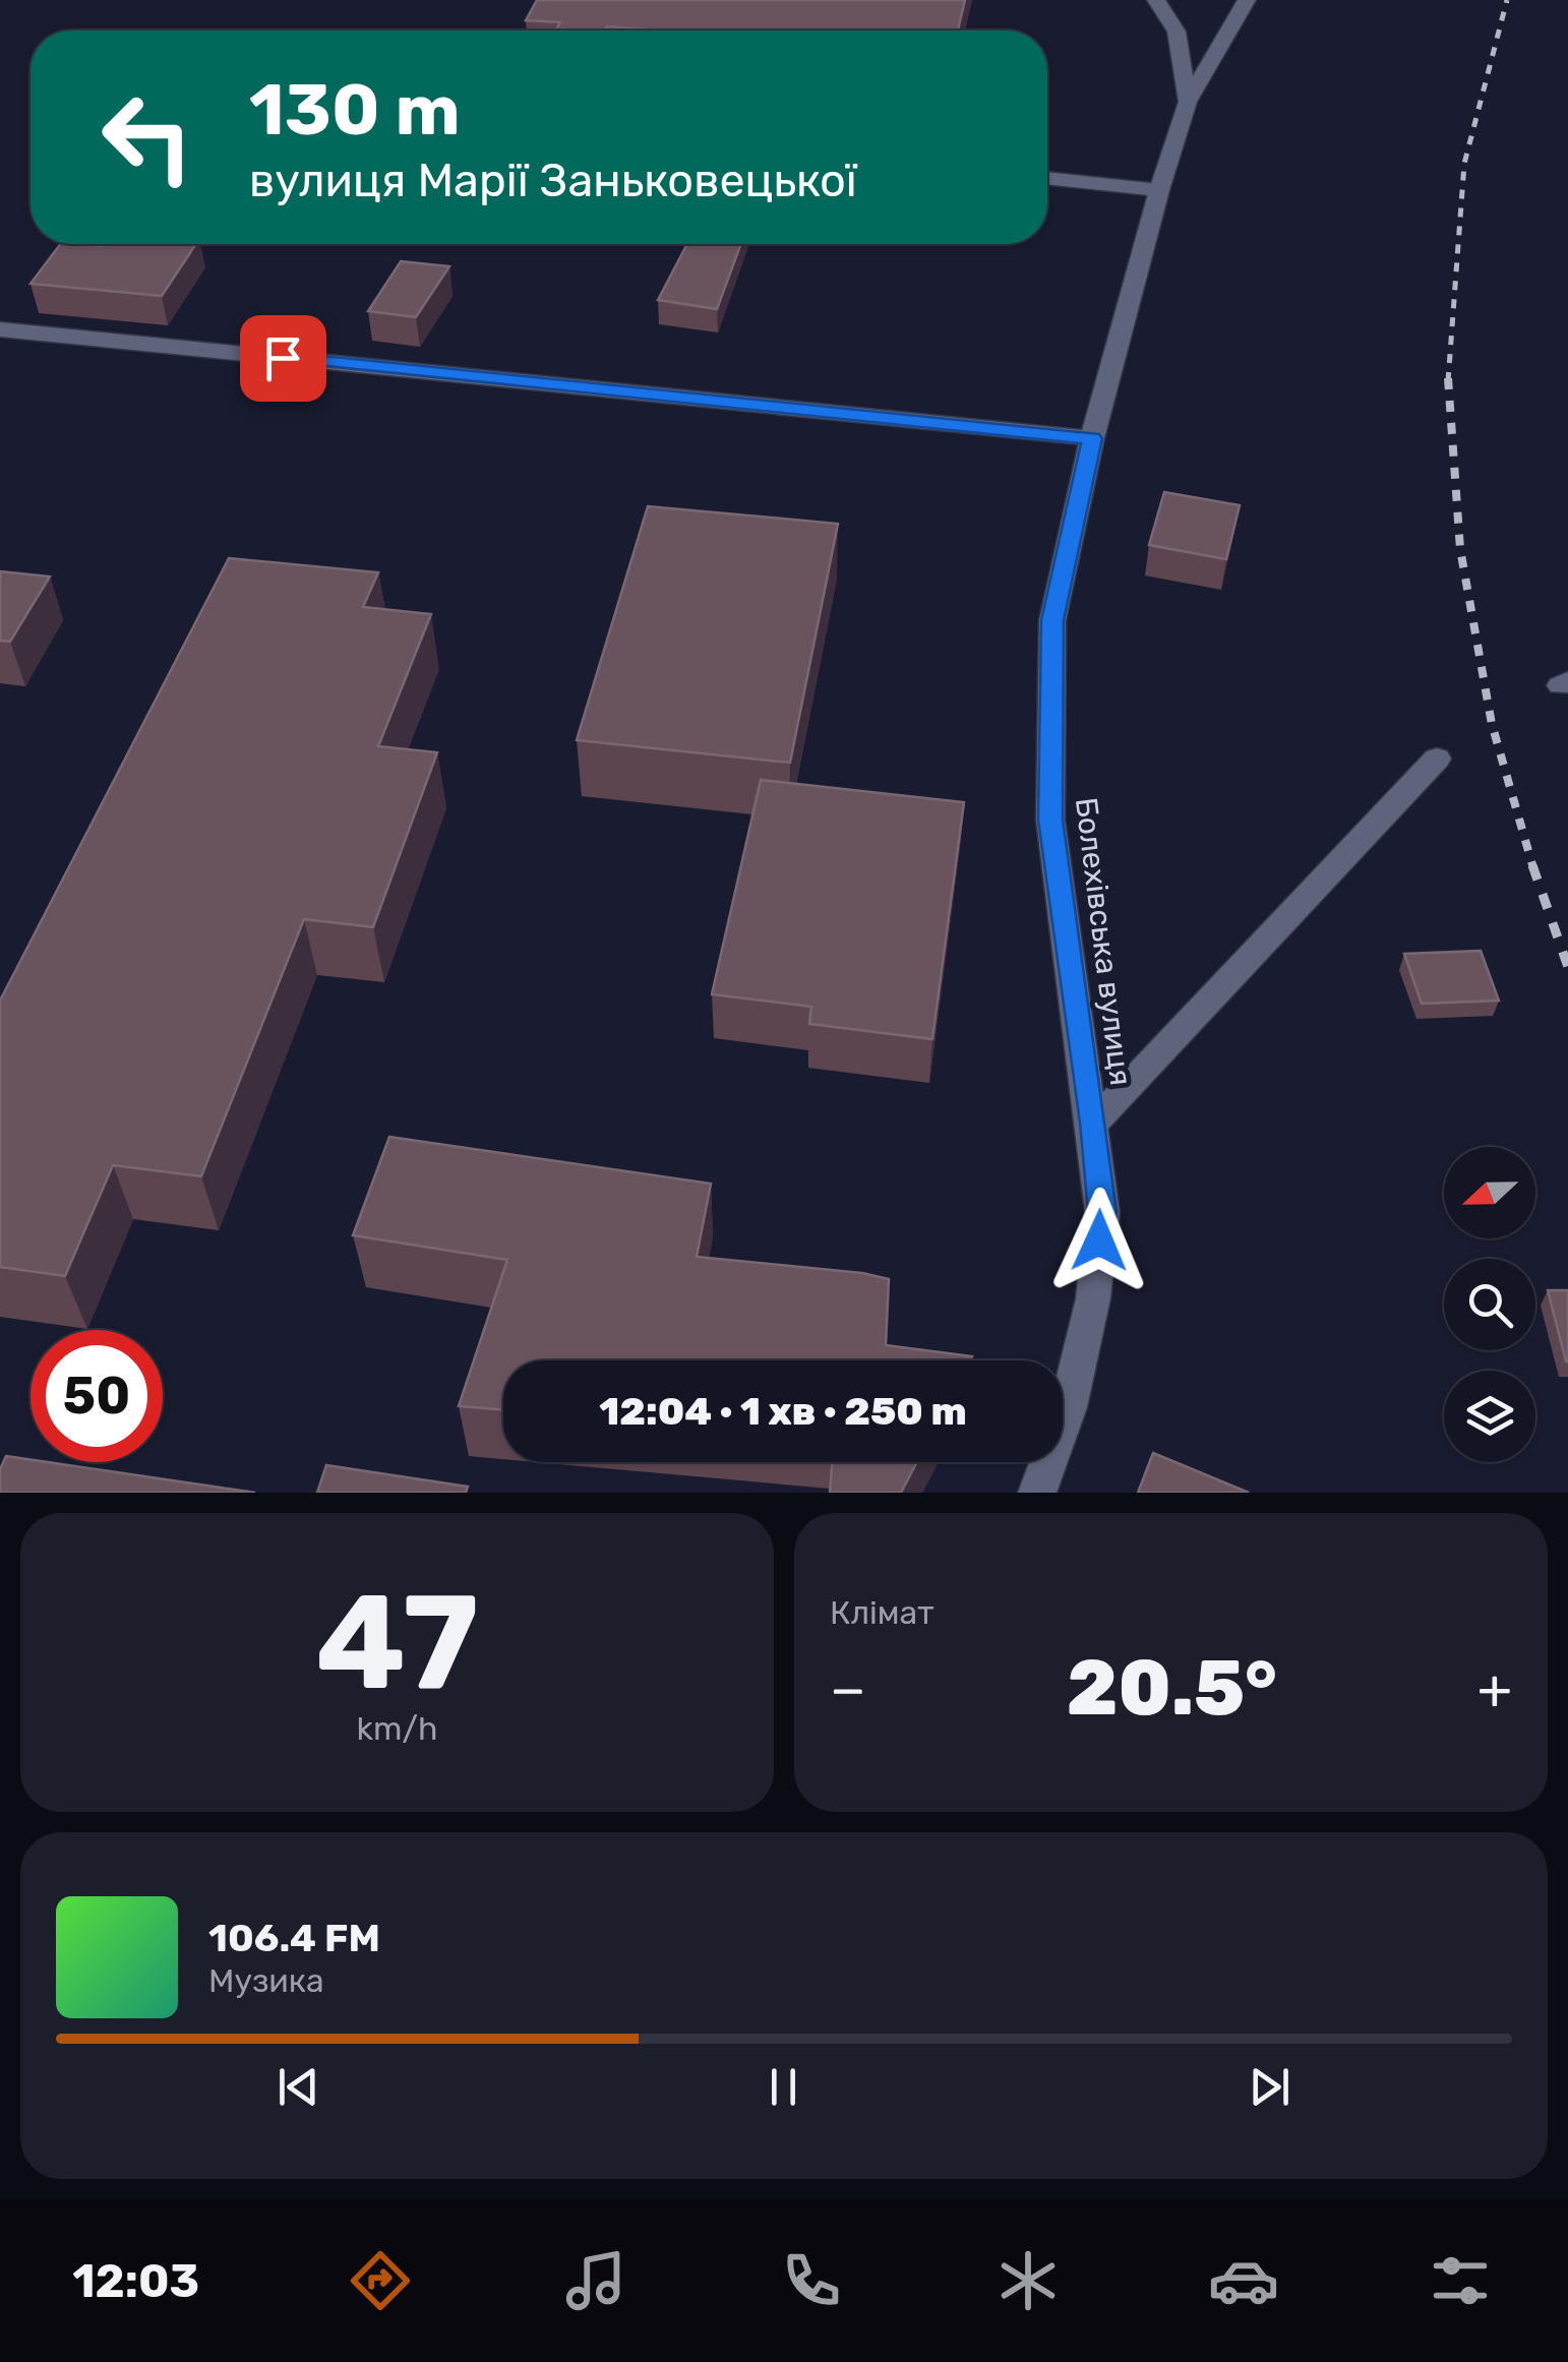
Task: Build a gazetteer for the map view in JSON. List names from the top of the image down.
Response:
{
  "streets": {
    "main road": ["Болехівська вулиця"]
  },
  "north": "left",
  "page": {
    "turn": ["130 m", "вулиця Марії Заньковецької"],
    "limit": "50",
    "trip": "12:04 · 1 хв · 250 m",
    "tile": [
      ["47", "km/h"],
      "Клімат"
    ],
    "heat": ["−", "20.5°", "+"],
    "song": ["106.4 FM", "Музика"],
    "tabs": "12:03"
  }
}
